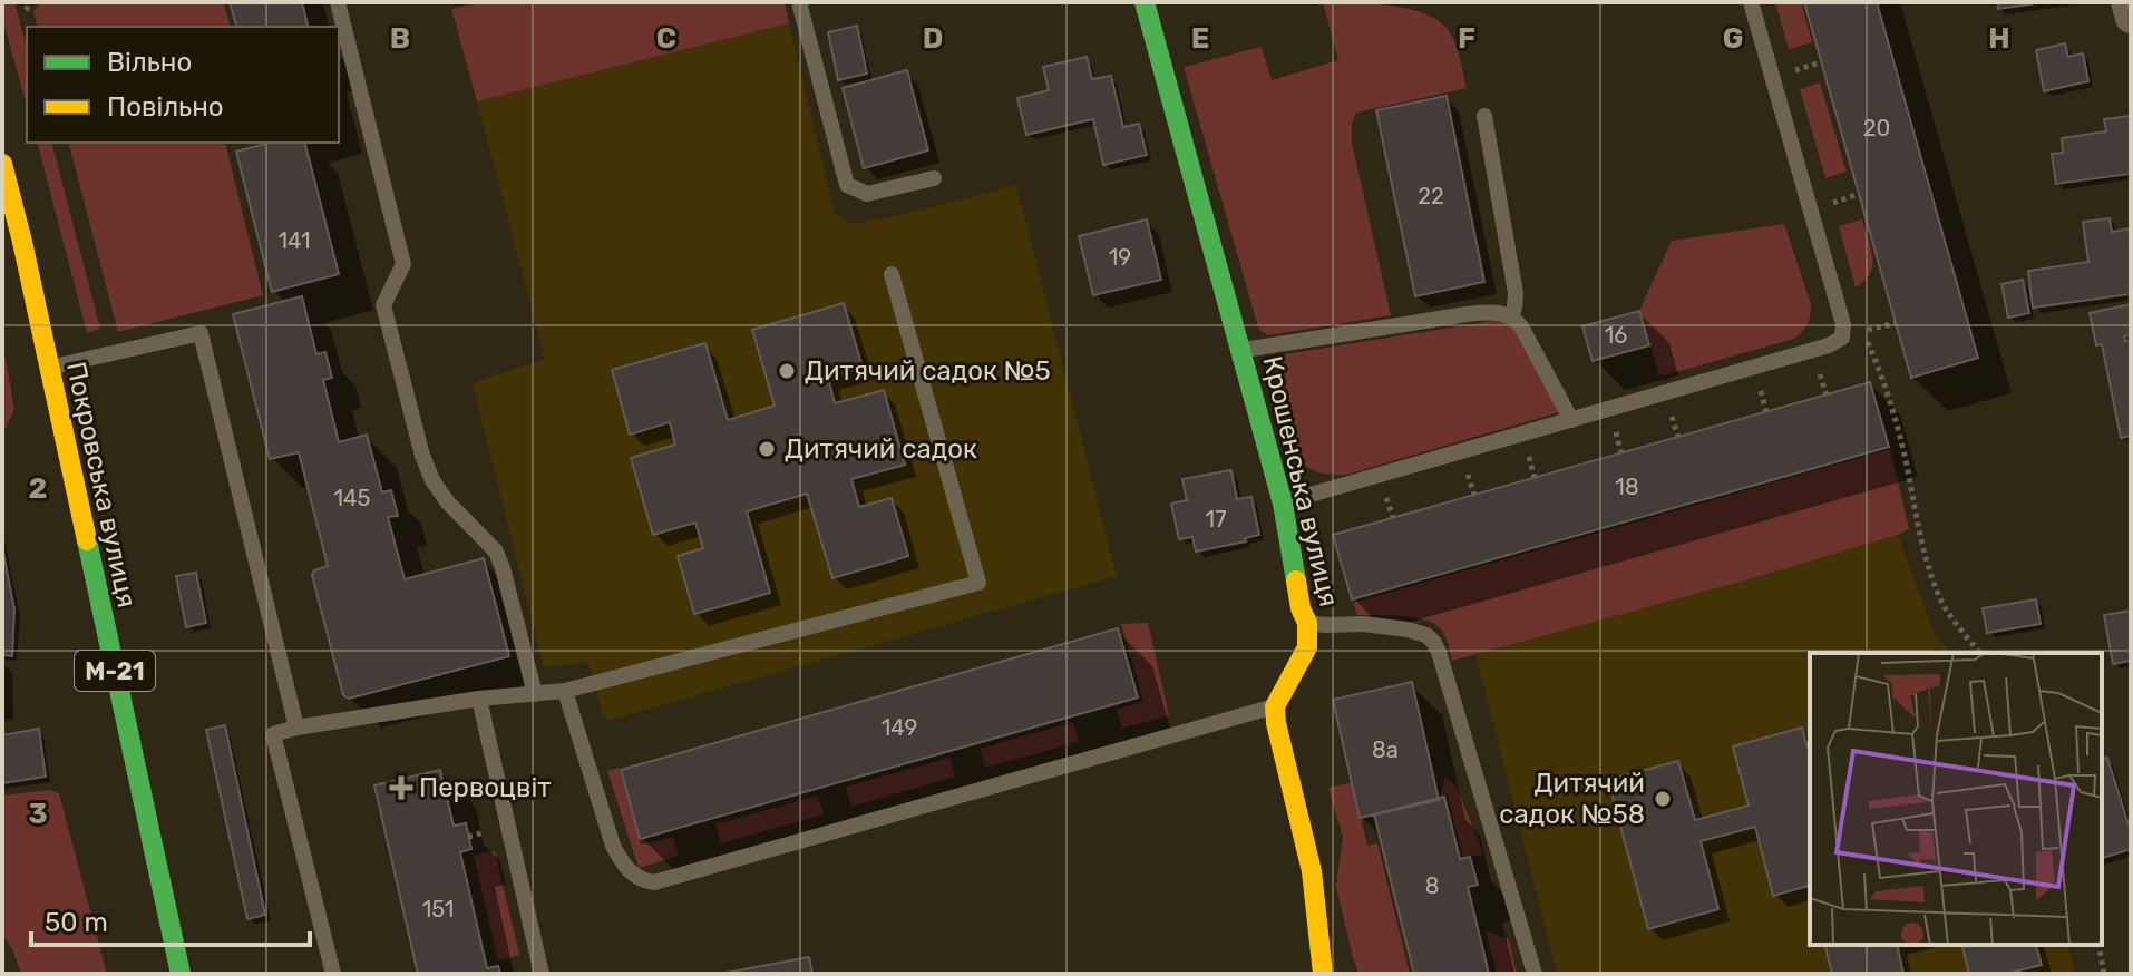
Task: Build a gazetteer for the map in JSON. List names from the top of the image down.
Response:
{
  "streets": {
    "main road": ["Крошенська вулиця", "Покровська вулиця", "М-21"]
  },
  "places": {
    "other": ["Дитячий садок №5", "Дитячий садок", "Дитячий садок №58"],
    "health": ["Первоцвіт"]
  },
  "house_numbers": [
    "20",
    "22",
    "141",
    "19",
    "16",
    "18",
    "145",
    "17",
    "149",
    "8а",
    "8",
    "151"
  ],
  "legend": ["Вільно", "Повільно"],
  "scale_bar": "50 m",
  "grid": {
    "columns": [
      "B",
      "C",
      "D",
      "E",
      "F",
      "G",
      "H"
    ],
    "rows": ["2", "3"]
  }
}
